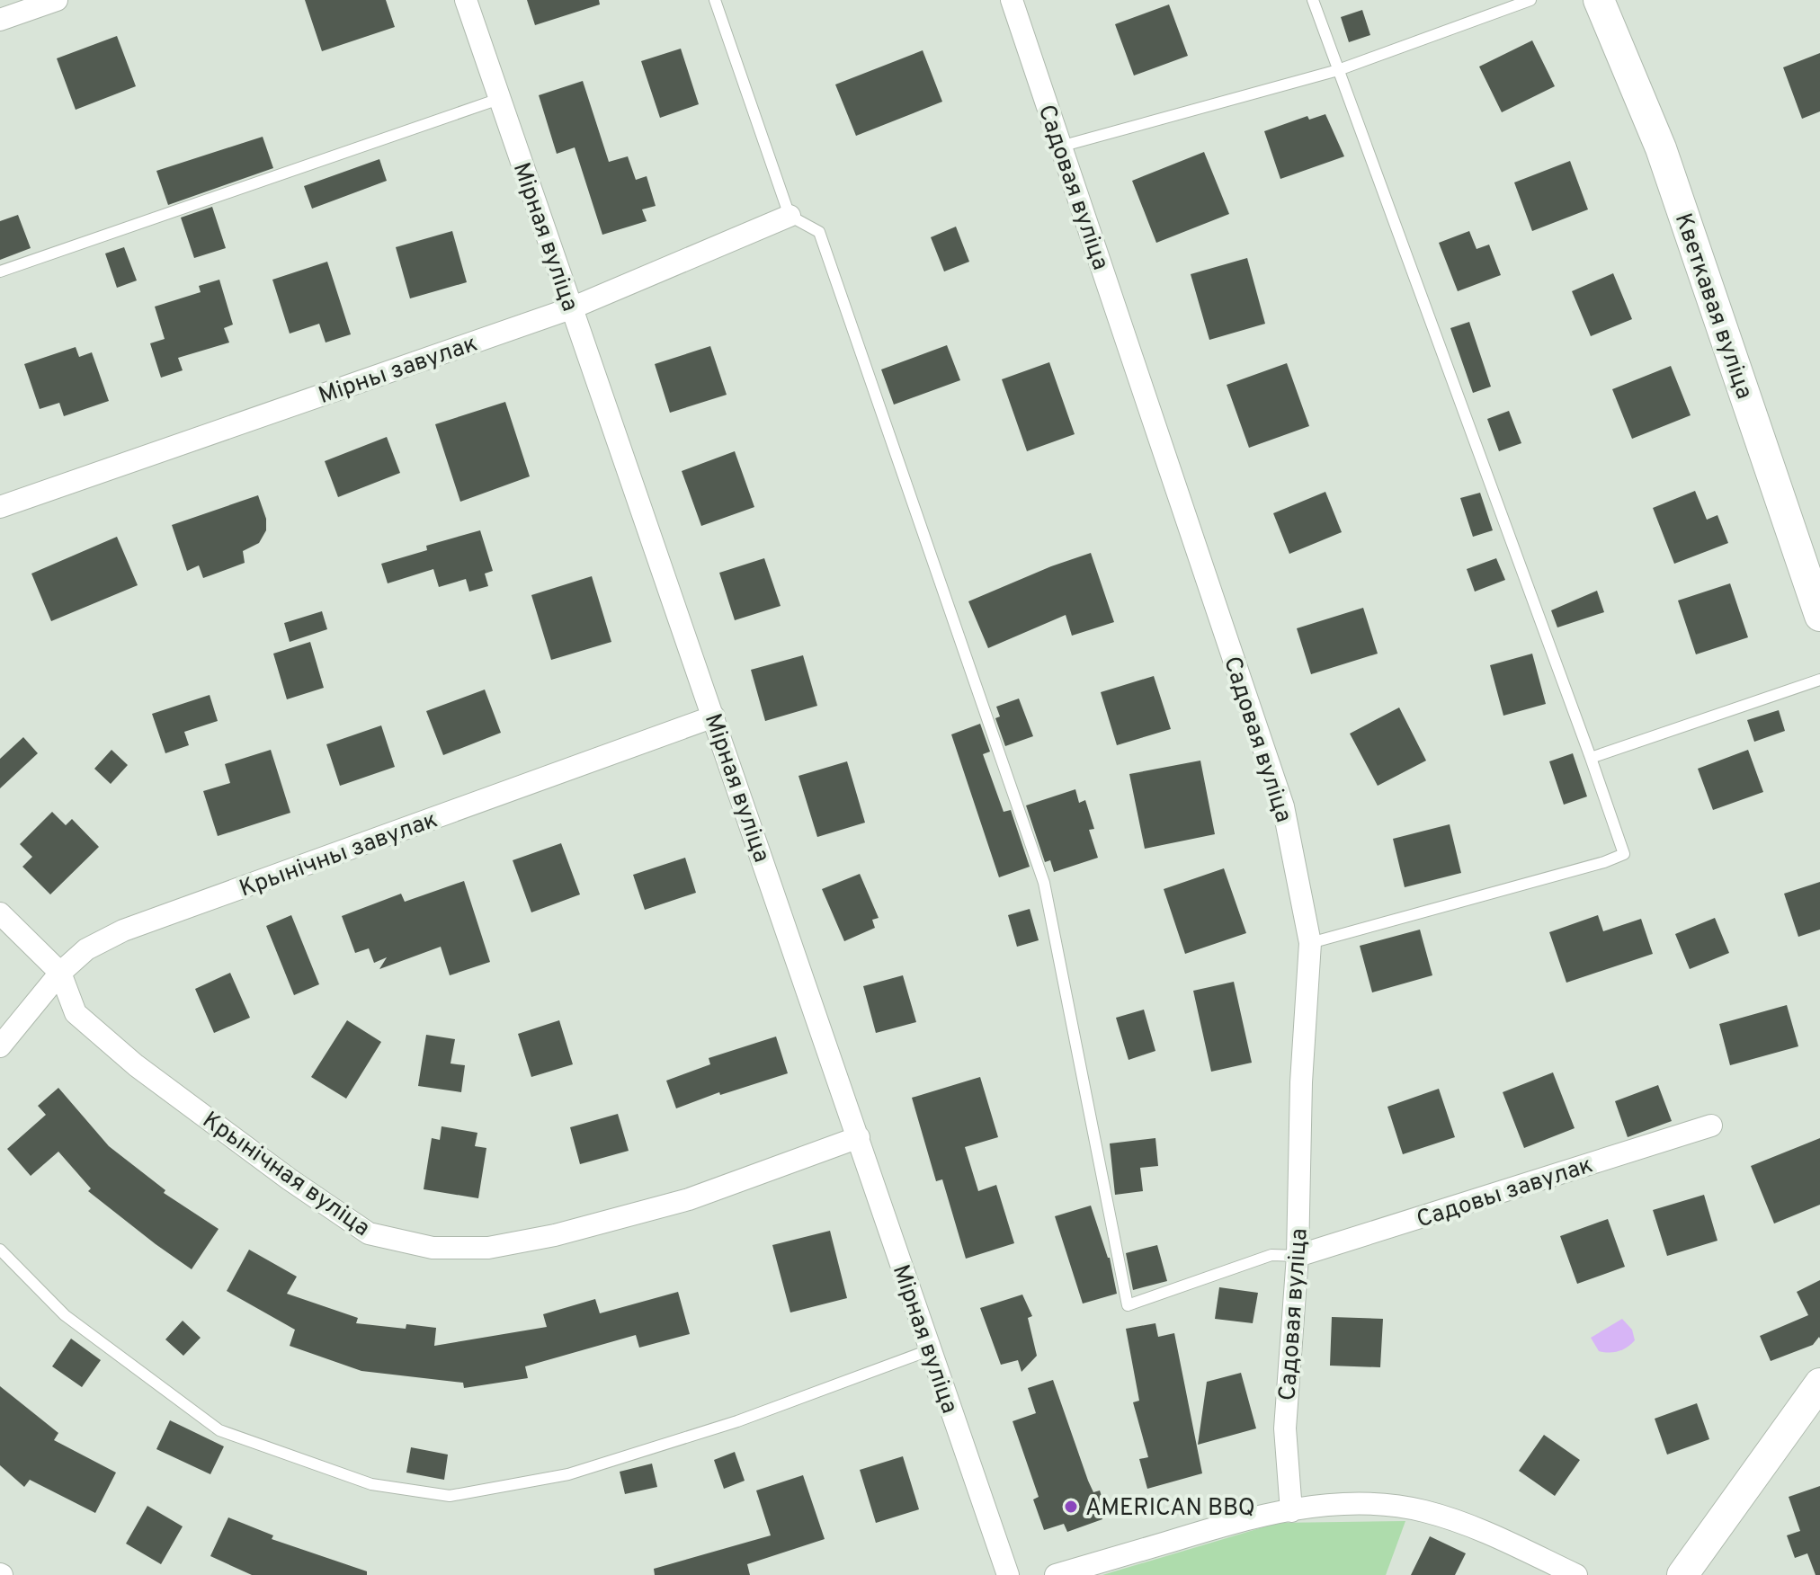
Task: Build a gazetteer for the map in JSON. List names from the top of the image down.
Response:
{
  "streets": {
    "street": [
      "Садовая вуліца",
      "Мірная вуліца",
      "Кветкавая вуліца",
      "Мірны завулак",
      "Крынічны завулак",
      "Крынічная вуліца",
      "Садовы завулак"
    ]
  },
  "crossings": [
    ["Садовая вуліца", "Садовы завулак"],
    ["Мірная вуліца", "Мірны завулак"],
    ["Мірная вуліца", "Крынічны завулак"],
    ["Мірная вуліца", "Крынічная вуліца"],
    ["Крынічны завулак", "Крынічная вуліца"]
  ],
  "places": ["AMERICAN BBQ"]
}
